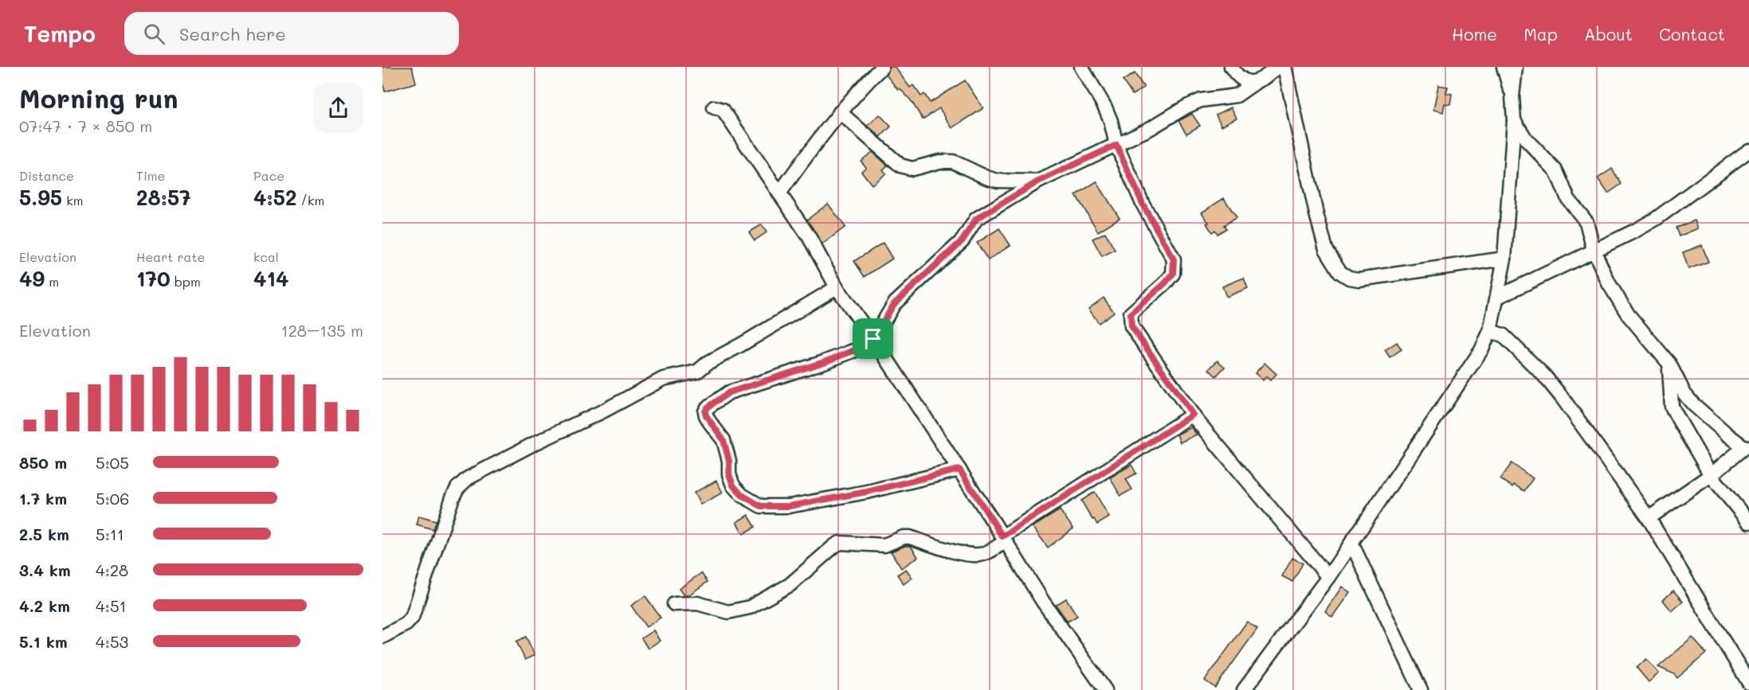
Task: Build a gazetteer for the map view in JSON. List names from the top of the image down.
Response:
{
  "page": {
    "header": "Tempo",
    "search": "Search here",
    "nav": [
      "Home",
      "Map",
      "About",
      "Contact"
    ],
    "heading": ["Morning run", "07:47 · 7 × 850 m"],
    "stats": [
      ["Distance", "5.95 km"],
      ["Time", "28:57"],
      ["Pace", "4:52 /km"],
      ["Elevation", "49 m"],
      ["Heart rate", "170 bpm"],
      ["kcal", "414"]
    ],
    "chart": ["Elevation", "128–135 m"],
    "list": [
      {
        "name": "850 m",
        "note": "5:05"
      },
      {
        "name": "1.7 km",
        "note": "5:06"
      },
      {
        "name": "2.5 km",
        "note": "5:11"
      },
      {
        "name": "3.4 km",
        "note": "4:28"
      },
      {
        "name": "4.2 km",
        "note": "4:51"
      },
      {
        "name": "5.1 km",
        "note": "4:53"
      }
    ]
  }
}
